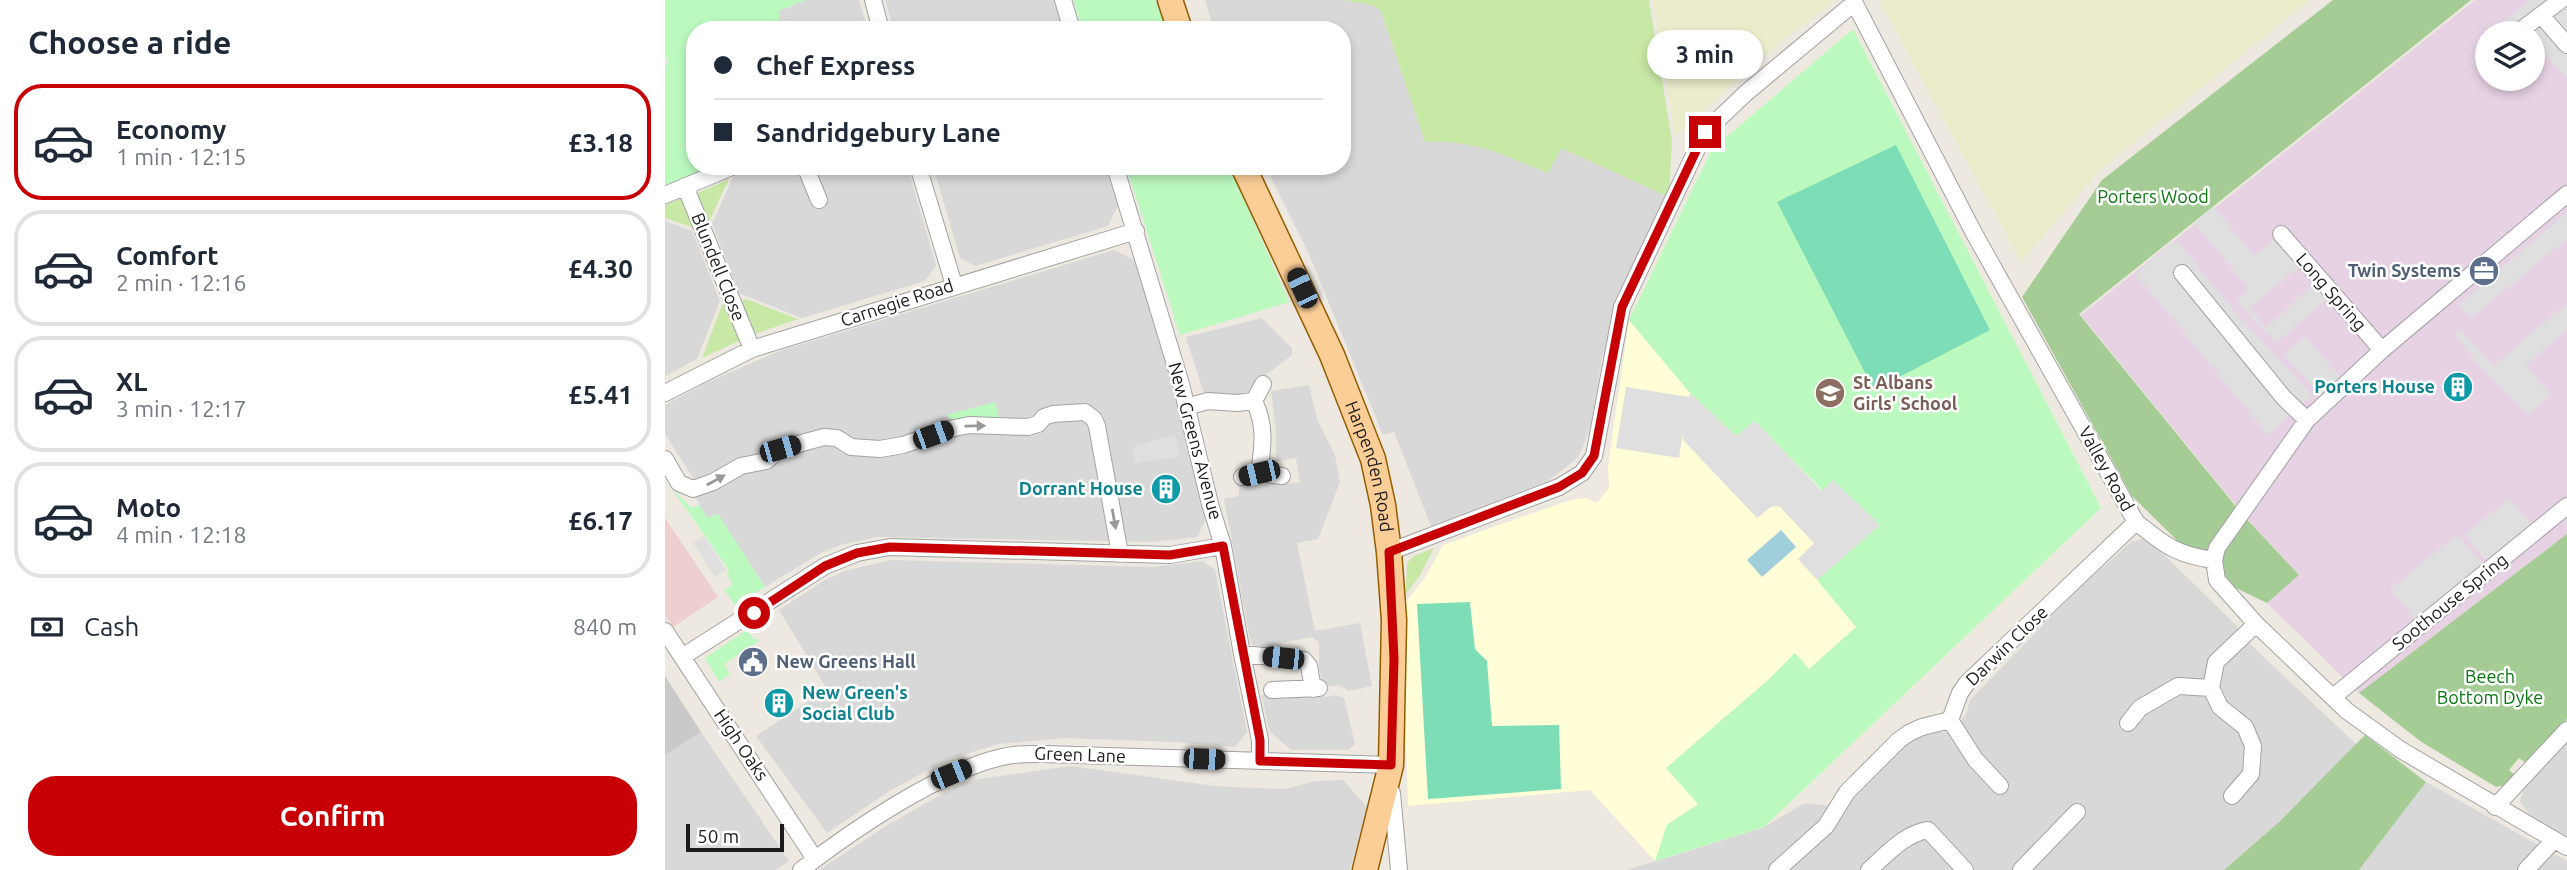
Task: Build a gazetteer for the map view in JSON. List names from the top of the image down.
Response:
{
  "streets": {
    "main road": ["Harpenden Road"],
    "street": [
      "Blundell Close",
      "Long Spring",
      "Carnegie Road",
      "New Greens Avenue",
      "Valley Road",
      "Soothouse Spring",
      "Darwin Close",
      "High Oaks",
      "Green Lane"
    ]
  },
  "crossings": [
    ["Blundell Close", "Carnegie Road"],
    ["Carnegie Road", "New Greens Avenue"],
    ["New Greens Avenue", "Green Lane"],
    ["Harpenden Road", "Green Lane"],
    ["Valley Road", "Darwin Close"],
    ["High Oaks", "Green Lane"]
  ],
  "parks": ["Porters Wood", "Beech Bottom Dyke"],
  "places": {
    "office": ["Twin Systems"],
    "building": ["Porters House", "Dorrant House", "New Green's Social Club"],
    "school or university": ["St Albans Girls' School"],
    "public building": ["New Greens Hall"]
  },
  "scale_bar": "50 m",
  "page": {
    "heading": "Choose a ride",
    "banner": ["Chef Express", "Sandridgebury Lane"],
    "bubble": "3 min",
    "list": [
      {
        "name": "Economy",
        "note": "1 min · 12:15",
        "value": "£3.18"
      },
      {
        "name": "Comfort",
        "note": "2 min · 12:16",
        "value": "£4.30"
      },
      {
        "name": "XL",
        "note": "3 min · 12:17",
        "value": "£5.41"
      },
      {
        "name": "Moto",
        "note": "4 min · 12:18",
        "value": "£6.17"
      }
    ],
    "pay": ["Cash", "840 m"],
    "buttons": "Confirm",
    "scale": "50 m"
  }
}
